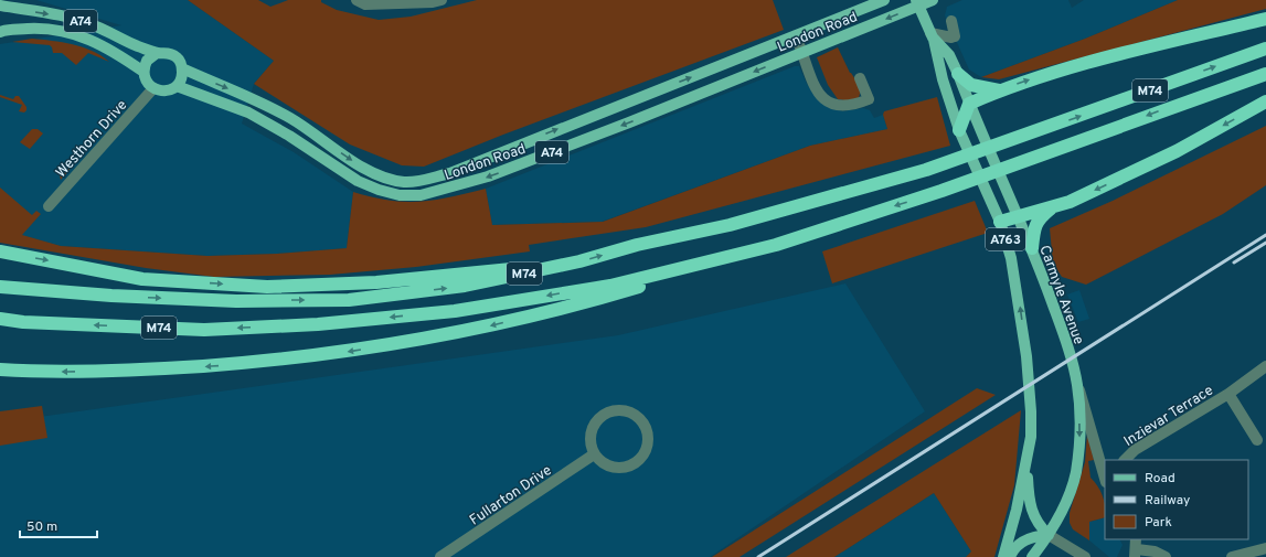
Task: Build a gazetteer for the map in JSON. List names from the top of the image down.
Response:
{
  "streets": {
    "highway": ["M74", "A763"],
    "main road": ["A74", "London Road", "Carmyle Avenue"],
    "street": ["Westhorn Drive", "Inzievar Terrace", "Fullarton Drive"]
  },
  "crossings": [
    ["A74", "London Road"],
    ["A74", "Westhorn Drive"],
    ["London Road", "Westhorn Drive"],
    ["London Road", "Carmyle Avenue"],
    ["A763", "Carmyle Avenue"]
  ],
  "legend": ["Road", "Railway", "Park"],
  "scale_bar": "50 m"
}
